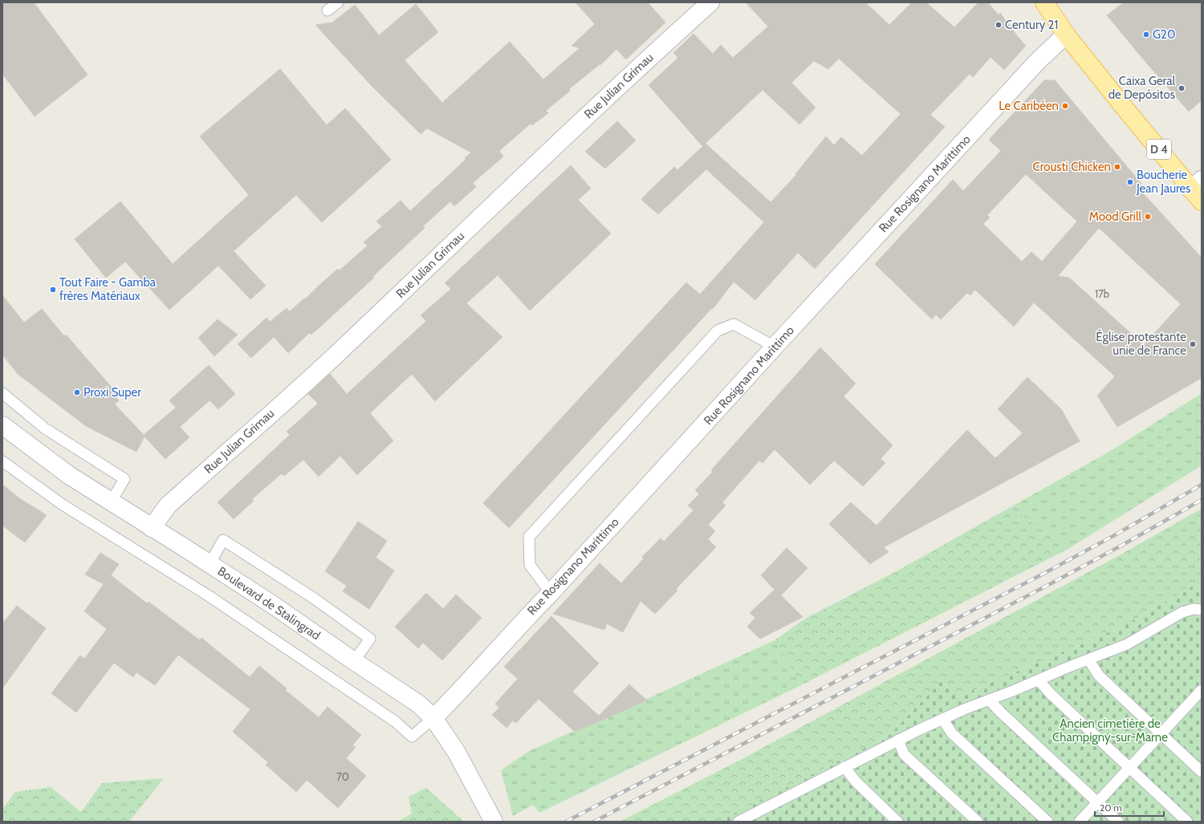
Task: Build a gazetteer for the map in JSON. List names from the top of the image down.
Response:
{
  "streets": {
    "main road": ["D 4"],
    "street": ["Rue Julian Grimau", "Rue Rosignano Marittimo", "Boulevard de Stalingrad"]
  },
  "crossings": [
    ["Rue Julian Grimau", "Boulevard de Stalingrad"],
    ["D 4", "Rue Rosignano Marittimo"],
    ["Rue Rosignano Marittimo", "Boulevard de Stalingrad"]
  ],
  "parks": ["Ancien cimetière de Champigny-sur-Marne"],
  "places": [
    "Century 21",
    "G20",
    "Caixa Geral de Depósitos",
    "Le Caribéen",
    "Crousti Chicken",
    "Boucherie Jean Jaures",
    "Mood Grill",
    "Tout Faire - Gamba frères Matériaux",
    "Église protestante unie de France",
    "Proxi Super"
  ],
  "house_numbers": ["17b", "70"],
  "scale_bar": "20 m"
}
